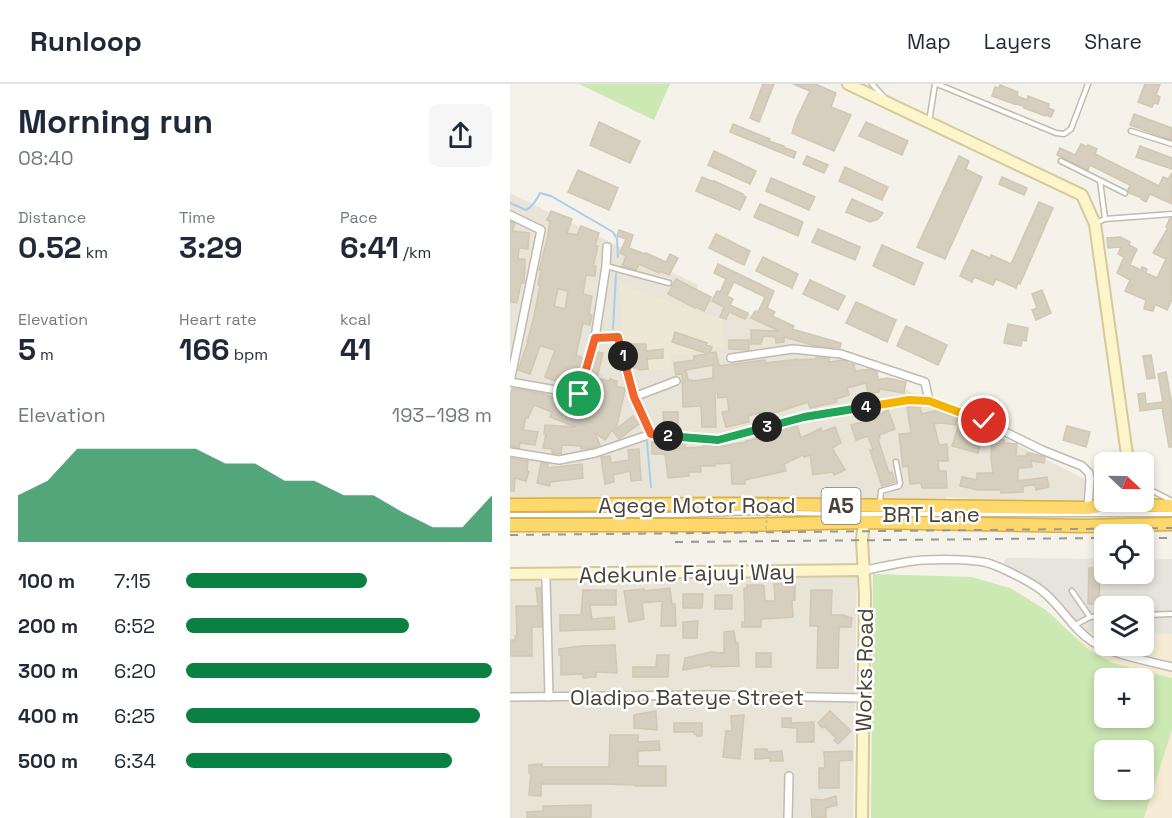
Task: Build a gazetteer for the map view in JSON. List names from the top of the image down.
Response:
{
  "streets": {
    "highway": ["Agege Motor Road", "A5"],
    "street": ["Adekunle Fajuyi Way", "Works Road", "Oladipo Bateye Street"],
    "lane": ["BRT Lane"]
  },
  "crossings": [
    ["Agege Motor Road", "Works Road"],
    ["Adekunle Fajuyi Way", "Works Road"],
    ["Works Road", "Oladipo Bateye Street"]
  ],
  "north": "right",
  "page": {
    "header": "Runloop",
    "nav": ["Map", "Layers", "Share"],
    "heading": ["Morning run", "08:40"],
    "stats": [
      ["Distance", "0.52 km"],
      ["Time", "3:29"],
      ["Pace", "6:41 /km"],
      ["Elevation", "5 m"],
      ["Heart rate", "166 bpm"],
      ["kcal", "41"]
    ],
    "pins": [
      "1",
      "4",
      "3",
      "2"
    ],
    "chart": ["Elevation", "193–198 m"],
    "map_buttons": ["+", "−"],
    "list": [
      {
        "name": "100 m",
        "note": "7:15"
      },
      {
        "name": "200 m",
        "note": "6:52"
      },
      {
        "name": "300 m",
        "note": "6:20"
      },
      {
        "name": "400 m",
        "note": "6:25"
      },
      {
        "name": "500 m",
        "note": "6:34"
      }
    ]
  }
}
